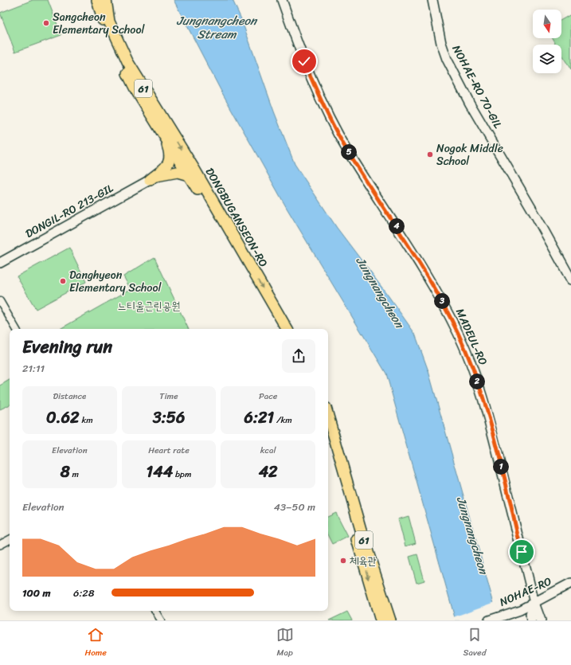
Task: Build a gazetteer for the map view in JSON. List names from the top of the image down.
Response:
{
  "streets": {
    "highway": ["61", "DONGBUGANSEON-RO"],
    "main road": [
      "NOHAE-RO 70-GIL",
      "DONGIL-RO 213-GIL",
      "MADEUL-RO",
      "NOHAE-RO"
    ]
  },
  "crossings": [
    ["MADEUL-RO", "NOHAE-RO"]
  ],
  "water": ["Jungnangcheon Stream", "Jungnangcheon"],
  "parks": ["느티울근린공원"],
  "places": [
    "Sangcheon Elementary School",
    "Nogok Middle School",
    "Danghyeon Elementary School",
    "체육관"
  ],
  "north": "bottom",
  "page": {
    "pins": [
      "5",
      "4",
      "3",
      "2",
      "1"
    ],
    "heading": ["Evening run", "21:11"],
    "stats": [
      ["Distance", "0.62 km"],
      ["Time", "3:56"],
      ["Pace", "6:21 /km"],
      ["Elevation", "8 m"],
      ["Heart rate", "144 bpm"],
      ["kcal", "42"]
    ],
    "chart": ["Elevation", "43–50 m"],
    "list": [
      {
        "name": "100 m",
        "note": "6:28"
      }
    ],
    "tabs": ["Home", "Map", "Saved"]
  }
}
